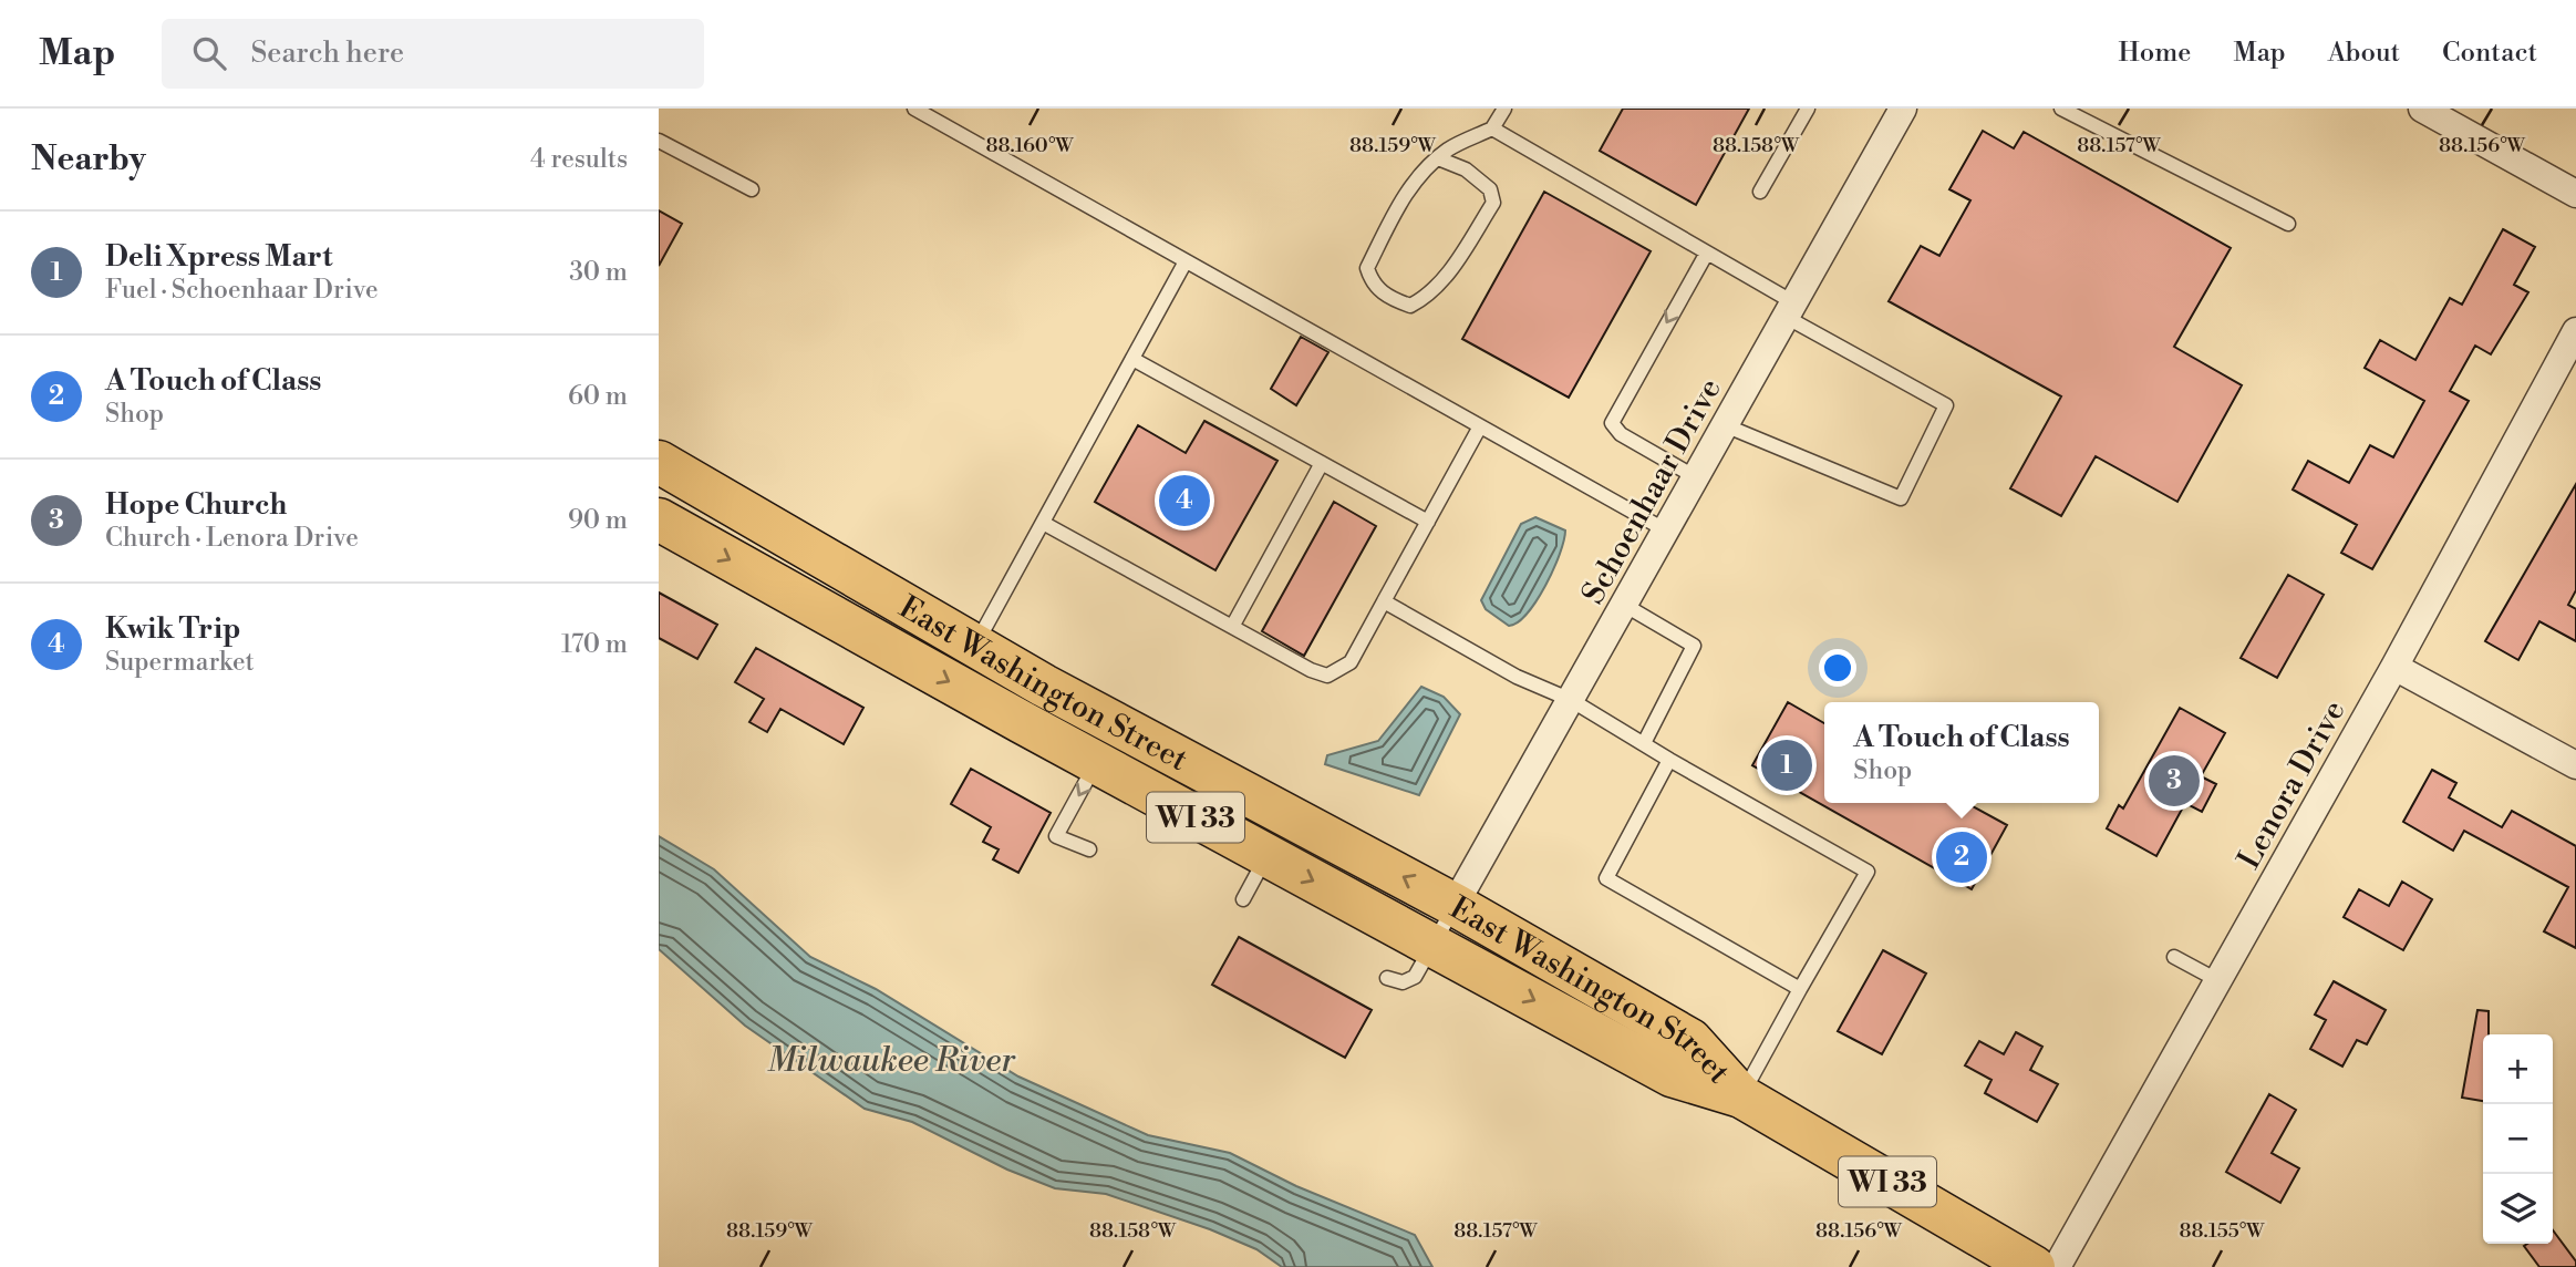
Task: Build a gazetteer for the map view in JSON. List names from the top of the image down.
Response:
{
  "streets": {
    "main road": ["East Washington Street", "WI 33"],
    "street": ["Schoenhaar Drive", "Lenora Drive"]
  },
  "crossings": [
    ["Schoenhaar Drive", "East Washington Street"]
  ],
  "water": ["Milwaukee River"],
  "page": {
    "header": "Map",
    "search": "Search here",
    "nav": [
      "Home",
      "Map",
      "About",
      "Contact"
    ],
    "heading": ["Nearby", "4 results"],
    "list": [
      {
        "mark": "1",
        "name": "Deli Xpress Mart",
        "note": "Fuel · Schoenhaar Drive",
        "value": "30 m"
      },
      {
        "mark": "2",
        "name": "A Touch of Class",
        "note": "Shop",
        "value": "60 m"
      },
      {
        "mark": "3",
        "name": "Hope Church",
        "note": "Church · Lenora Drive",
        "value": "90 m"
      },
      {
        "mark": "4",
        "name": "Kwik Trip",
        "note": "Supermarket",
        "value": "170 m"
      }
    ],
    "pins": [
      "4",
      "1",
      "3",
      "2"
    ],
    "popup": ["A Touch of Class", "Shop"],
    "map_buttons": ["+", "−"]
  },
  "coordinates": [
    "88.160°W",
    "88.159°W",
    "88.158°W",
    "88.157°W",
    "88.156°W",
    "88.155°W"
  ]
}
